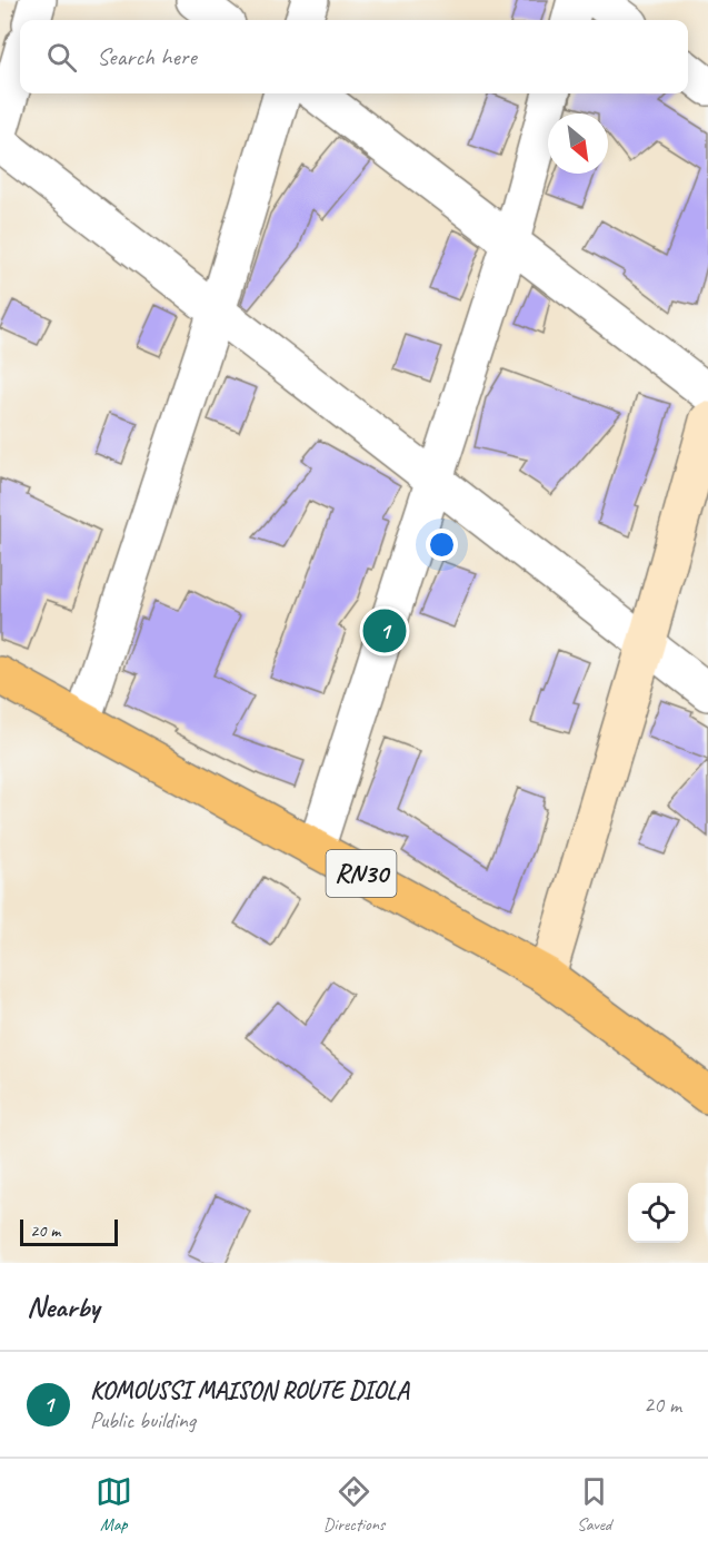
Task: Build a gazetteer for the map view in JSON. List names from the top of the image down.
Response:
{
  "streets": {
    "main road": ["RN30"]
  },
  "scale_bar": "20 m",
  "north": "bottom right",
  "page": {
    "search": "Search here",
    "pins": "1",
    "scale": "20 m",
    "heading": "Nearby",
    "list": [
      {
        "mark": "1",
        "name": "KOMOUSSI MAISON ROUTE DIOLA",
        "note": "Public building",
        "value": "20 m"
      }
    ],
    "nav": ["Map", "Directions", "Saved"]
  }
}
